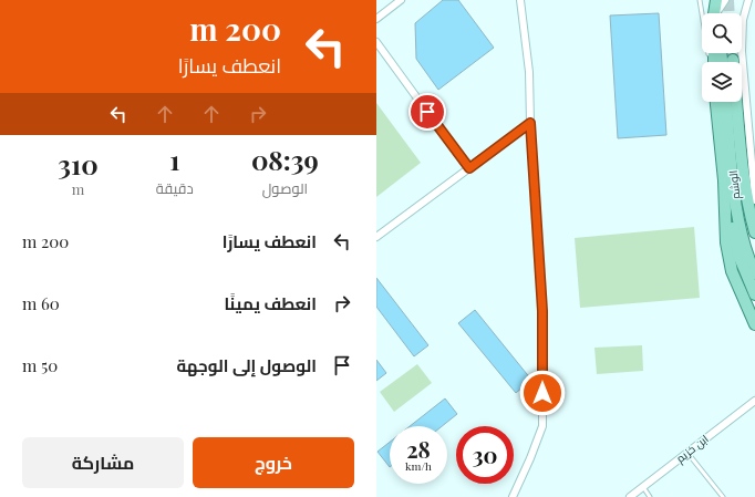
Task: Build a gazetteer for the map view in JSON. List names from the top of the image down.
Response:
{
  "streets": {
    "main road": ["الوشم"],
    "street": ["ابن خزيم"]
  },
  "page": {
    "turn": ["200 m", "انعطف يسارًا"],
    "eta": [
      "08:39",
      "الوصول",
      "1",
      "دقيقة",
      "310",
      "m"
    ],
    "list": [
      {
        "name": "انعطف يسارًا",
        "value": "200 m"
      },
      {
        "name": "انعطف يمينًا",
        "value": "60 m"
      },
      {
        "name": "الوصول إلى الوجهة",
        "value": "50 m"
      }
    ],
    "speed": "28 km/h",
    "limit": "30",
    "buttons": ["خروج", "مشاركة"]
  }
}
